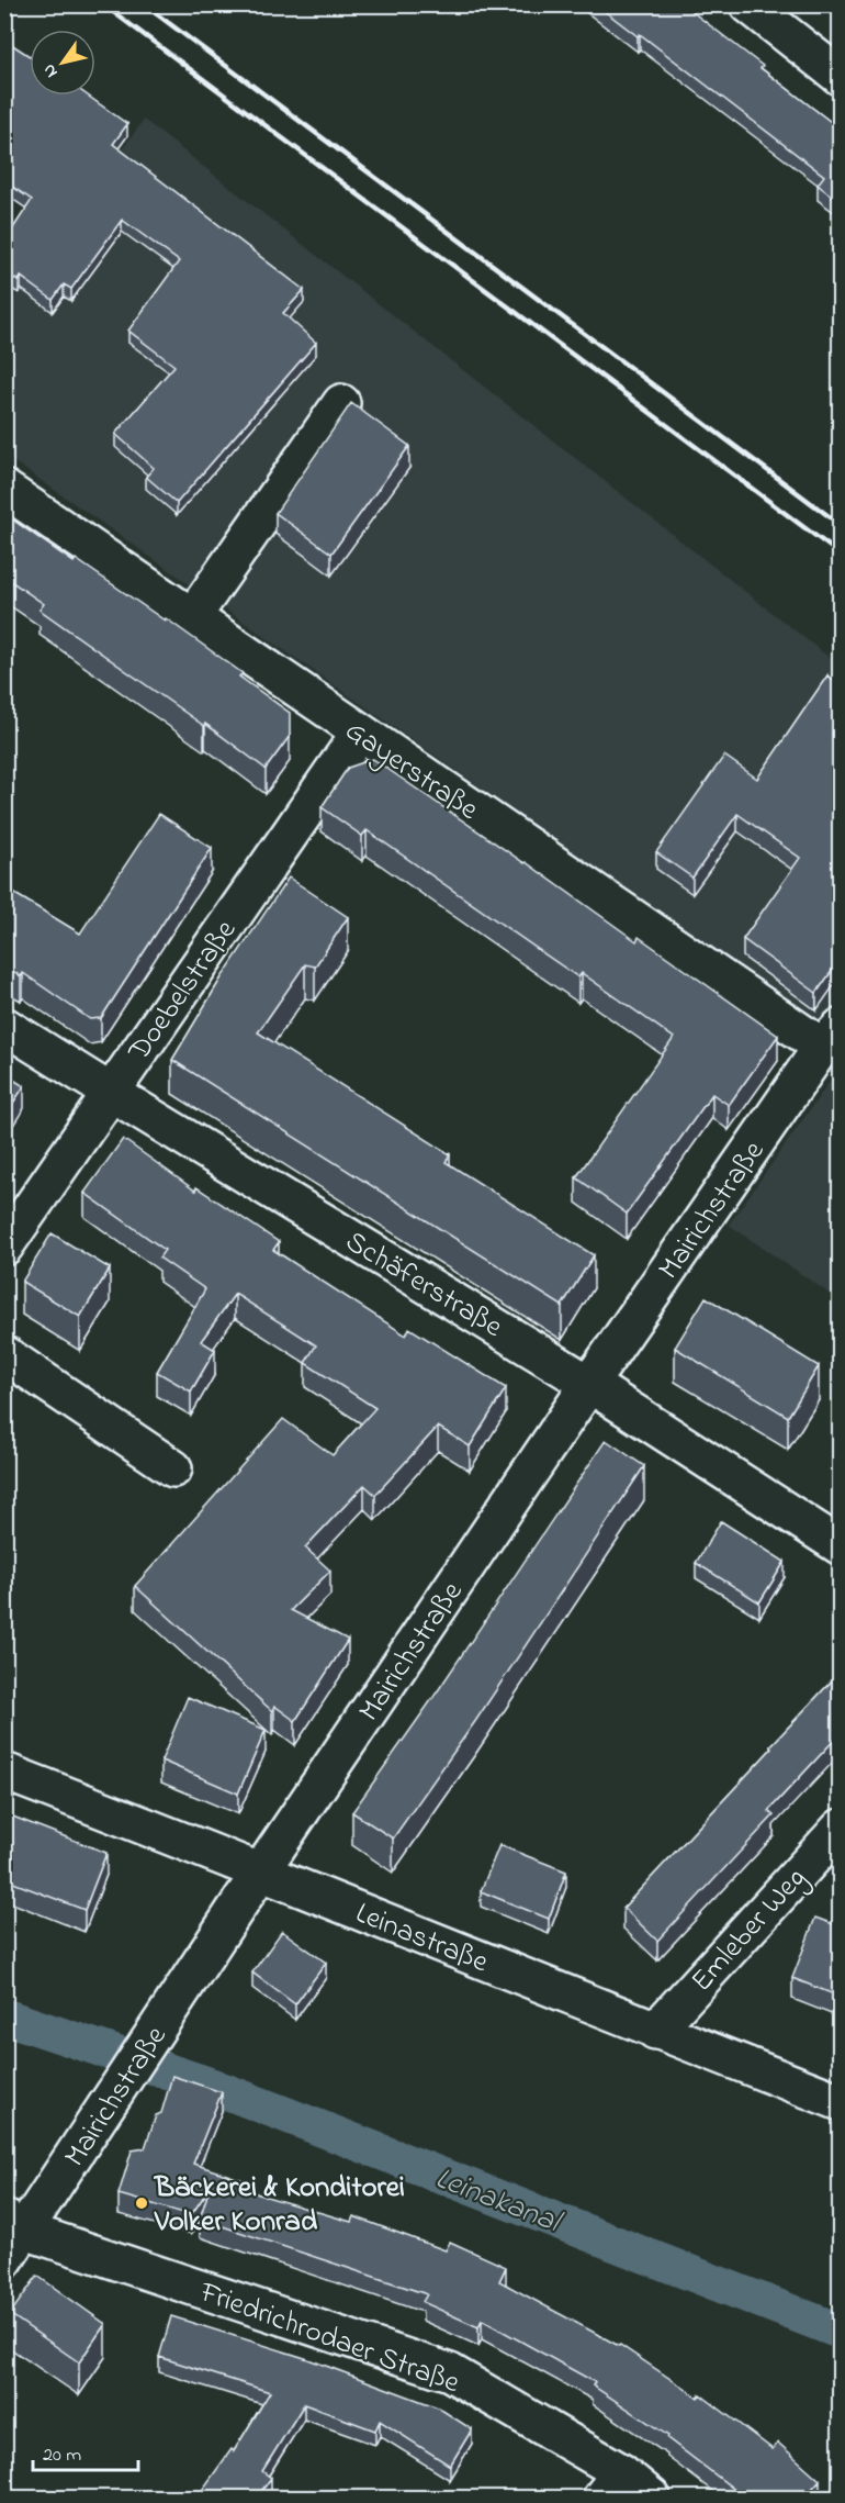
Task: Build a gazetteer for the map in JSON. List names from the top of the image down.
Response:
{
  "streets": {
    "street": [
      "Gayerstraße",
      "Doebelstraße",
      "Mairichstraße",
      "Schäferstraße",
      "Emleber Weg",
      "Leinastraße",
      "Friedrichrodaer Straße"
    ]
  },
  "crossings": [
    ["Gayerstraße", "Doebelstraße"],
    ["Gayerstraße", "Mairichstraße"],
    ["Doebelstraße", "Schäferstraße"],
    ["Mairichstraße", "Schäferstraße"],
    ["Mairichstraße", "Leinastraße"],
    ["Mairichstraße", "Friedrichrodaer Straße"],
    ["Emleber Weg", "Leinastraße"]
  ],
  "water": ["Leinakanal"],
  "places": ["Bäckerei & Konditorei Volker Konrad"],
  "scale_bar": "20 m",
  "north": "bottom left"
}
